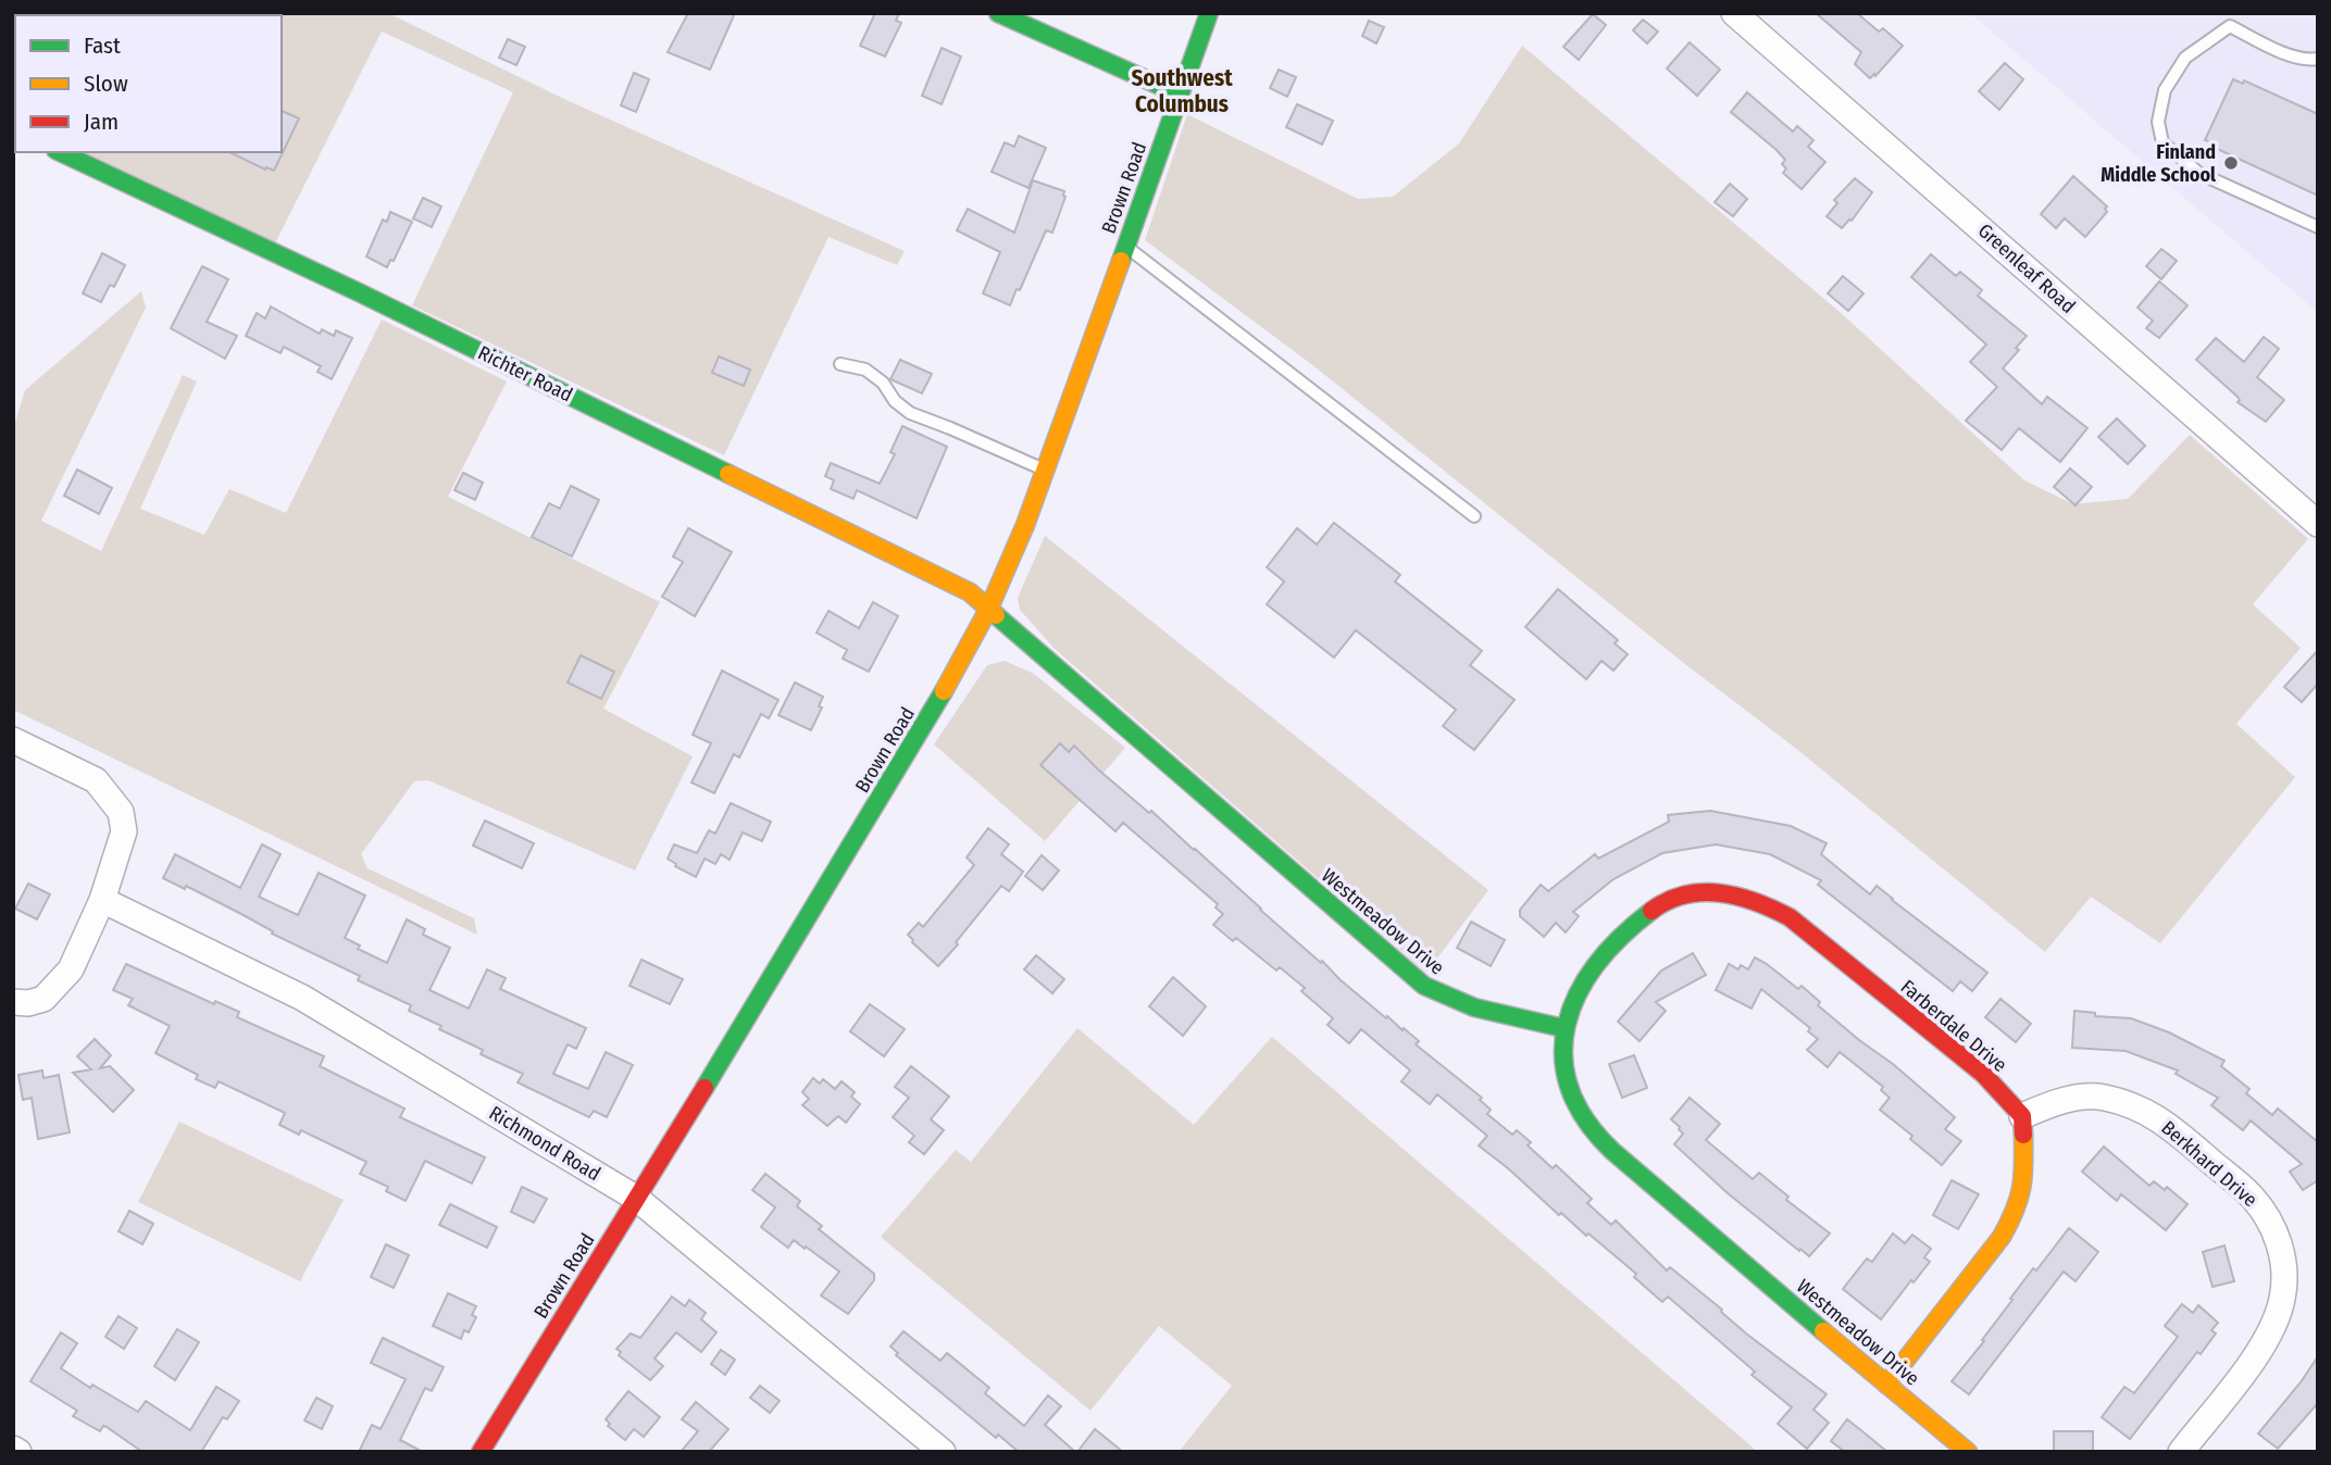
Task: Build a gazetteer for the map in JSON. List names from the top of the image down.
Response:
{
  "streets": {
    "street": [
      "Brown Road",
      "Greenleaf Road",
      "Richter Road",
      "Westmeadow Drive",
      "Farberdale Drive",
      "Richmond Road",
      "Berkhard Drive"
    ]
  },
  "crossings": [
    ["Brown Road", "Richter Road"],
    ["Brown Road", "Westmeadow Drive"],
    ["Brown Road", "Richmond Road"],
    ["Richter Road", "Westmeadow Drive"],
    ["Westmeadow Drive", "Farberdale Drive"],
    ["Farberdale Drive", "Berkhard Drive"]
  ],
  "districts": ["Southwest Columbus"],
  "places": ["Finland Middle School"],
  "legend": ["Fast", "Slow", "Jam"]
}
